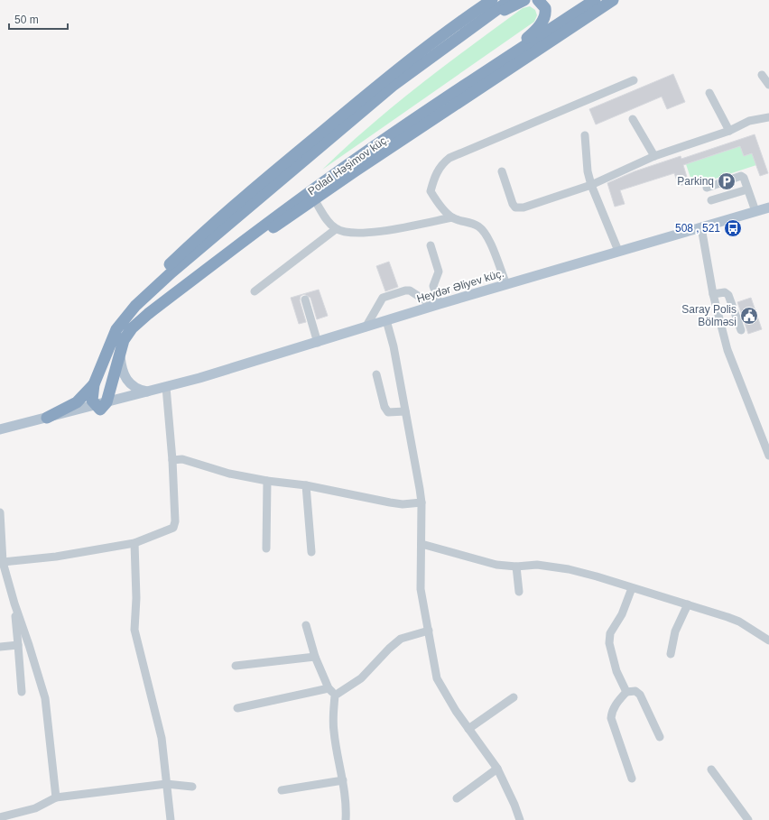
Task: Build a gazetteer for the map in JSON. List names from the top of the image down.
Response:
{
  "streets": {
    "highway": ["Polad Həşimov küç."],
    "main road": ["Heydər Əliyev küç."]
  },
  "places": {
    "parking": ["Parkinq"],
    "bus stop": ["508 , 521"],
    "public building": ["Saray Polis Bölməsi"]
  },
  "scale_bar": "50 m"
}
